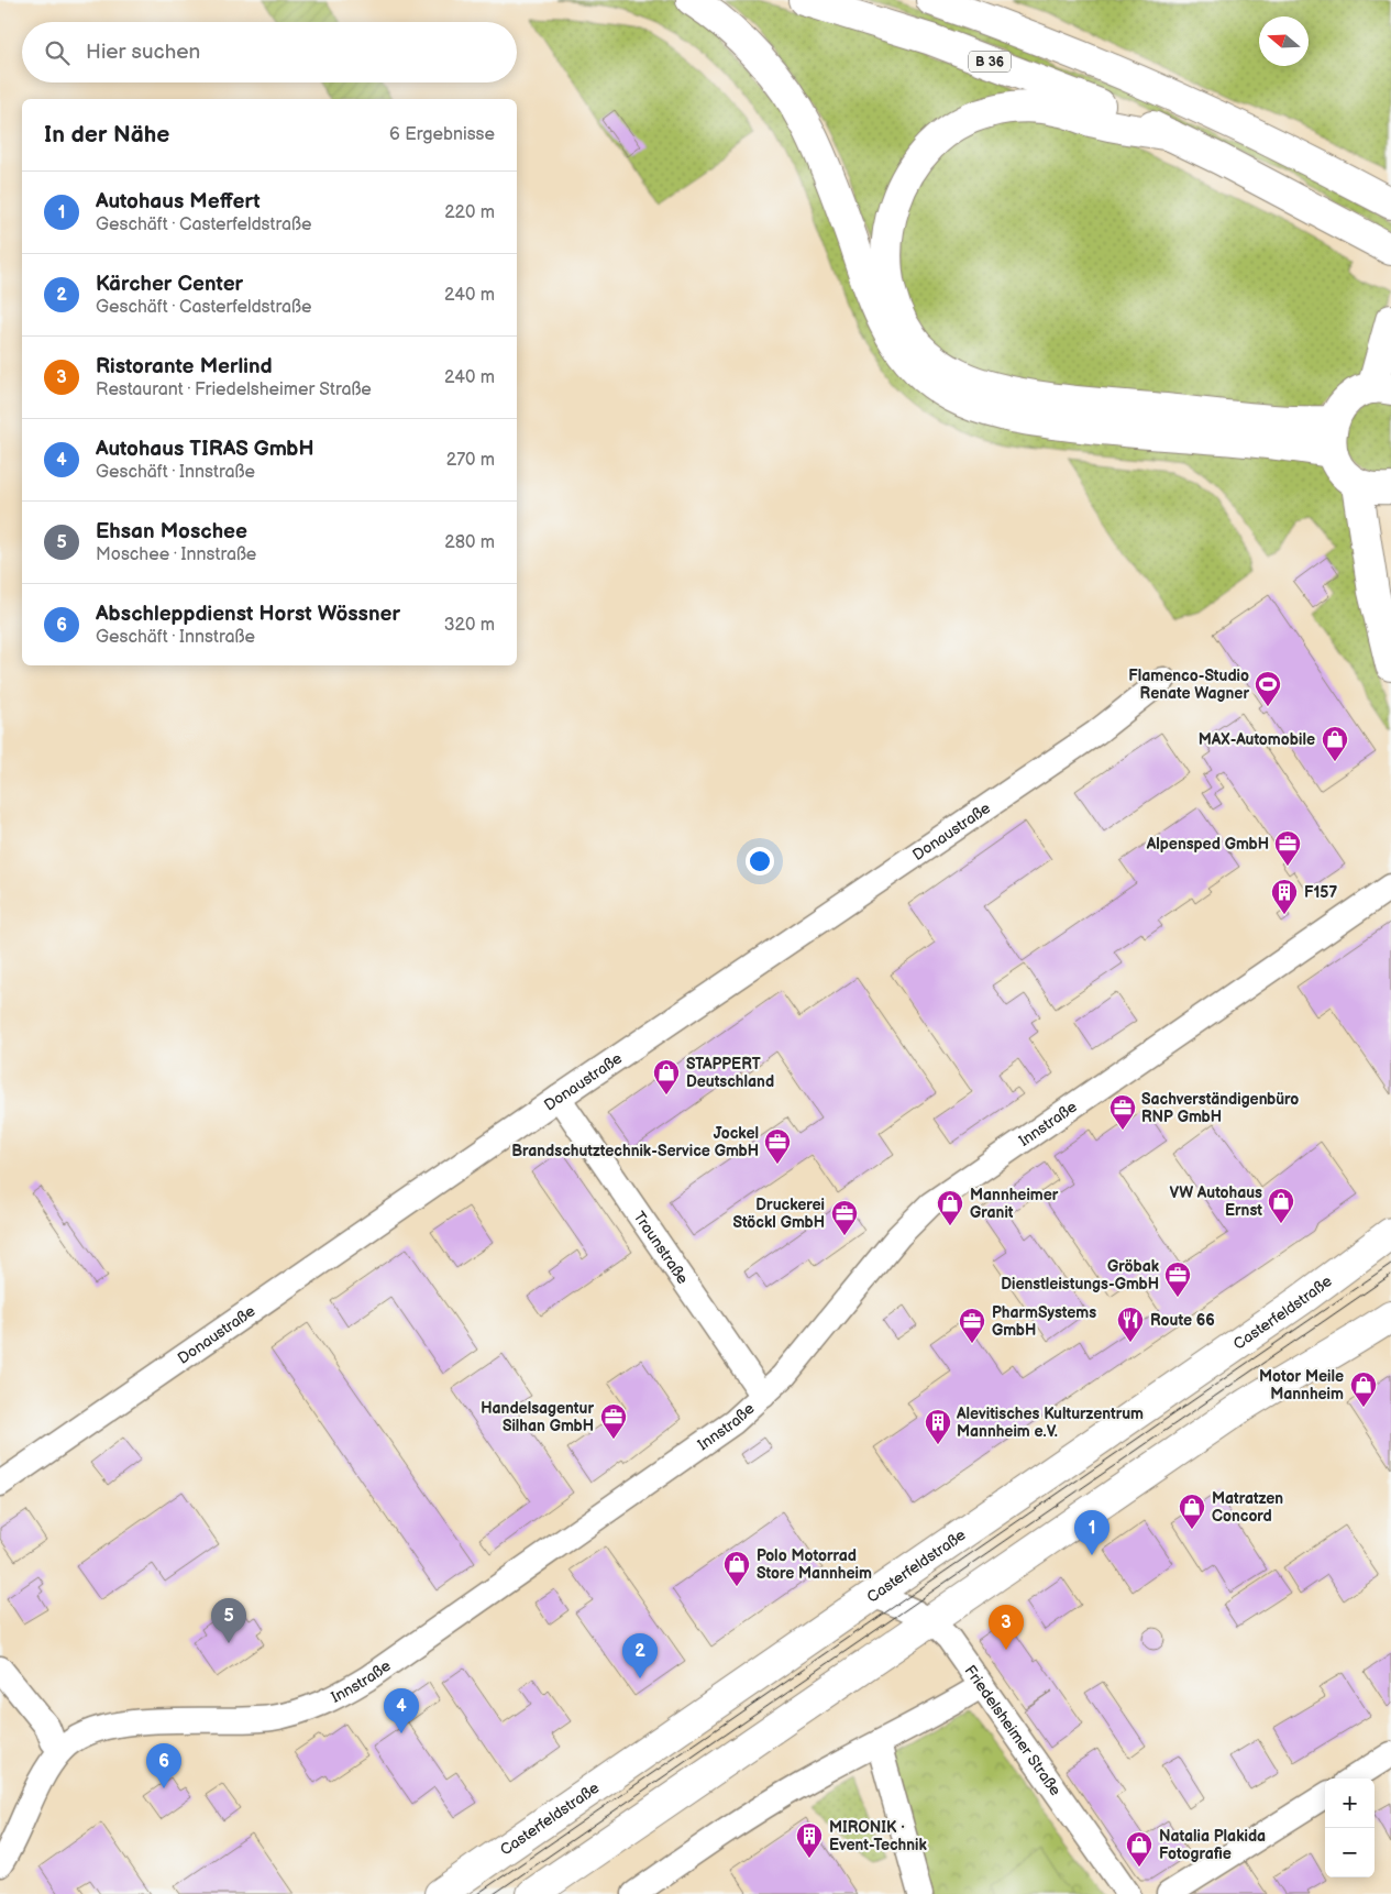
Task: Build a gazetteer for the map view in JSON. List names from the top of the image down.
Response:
{
  "streets": {
    "main road": ["B 36", "Casterfeldstraße"],
    "street": [
      "Donaustraße",
      "Innstraße",
      "Traunstraße",
      "Friedelsheimer Straße"
    ]
  },
  "crossings": [
    ["Donaustraße", "Traunstraße"],
    ["Innstraße", "Traunstraße"],
    ["Casterfeldstraße", "Friedelsheimer Straße"]
  ],
  "places": {
    "sports": ["Flamenco-Studio Renate Wagner"],
    "shop": [
      "MAX-Automobile",
      "STAPPERT Deutschland",
      "VW Autohaus Ernst",
      "Mannheimer Granit",
      "Motor Meile Mannheim",
      "Matratzen Concord",
      "Polo Motorrad Store Mannheim",
      "Natalia Plakida Fotografie"
    ],
    "office": [
      "Alpensped GmbH",
      "Sachverständigenbüro RNP GmbH",
      "Jockel Brandschutztechnik-Service GmbH",
      "Druckerei Stöckl GmbH",
      "Gröbak Dienstleistungs-GmbH",
      "PharmSystems GmbH",
      "Handelsagentur Silhan GmbH"
    ],
    "building": ["F157", "Alevitisches Kulturzentrum Mannheim e.V.", "MIRONIK • Event-Technik"],
    "restaurant": ["Route 66"]
  },
  "north": "left",
  "page": {
    "search": "Hier suchen",
    "heading": ["In der Nähe", "6 Ergebnisse"],
    "list": [
      {
        "mark": "1",
        "name": "Autohaus Meffert",
        "note": "Geschäft · Casterfeldstraße",
        "value": "220 m"
      },
      {
        "mark": "2",
        "name": "Kärcher Center",
        "note": "Geschäft · Casterfeldstraße",
        "value": "240 m"
      },
      {
        "mark": "3",
        "name": "Ristorante Merlind",
        "note": "Restaurant · Friedelsheimer Straße",
        "value": "240 m"
      },
      {
        "mark": "4",
        "name": "Autohaus TIRAS GmbH",
        "note": "Geschäft · Innstraße",
        "value": "270 m"
      },
      {
        "mark": "5",
        "name": "Ehsan Moschee",
        "note": "Moschee · Innstraße",
        "value": "280 m"
      },
      {
        "mark": "6",
        "name": "Abschleppdienst Horst Wössner",
        "note": "Geschäft · Innstraße",
        "value": "320 m"
      }
    ],
    "pins": [
      "1",
      "5",
      "3",
      "2",
      "4",
      "6"
    ],
    "map_buttons": ["+", "−"]
  }
}
